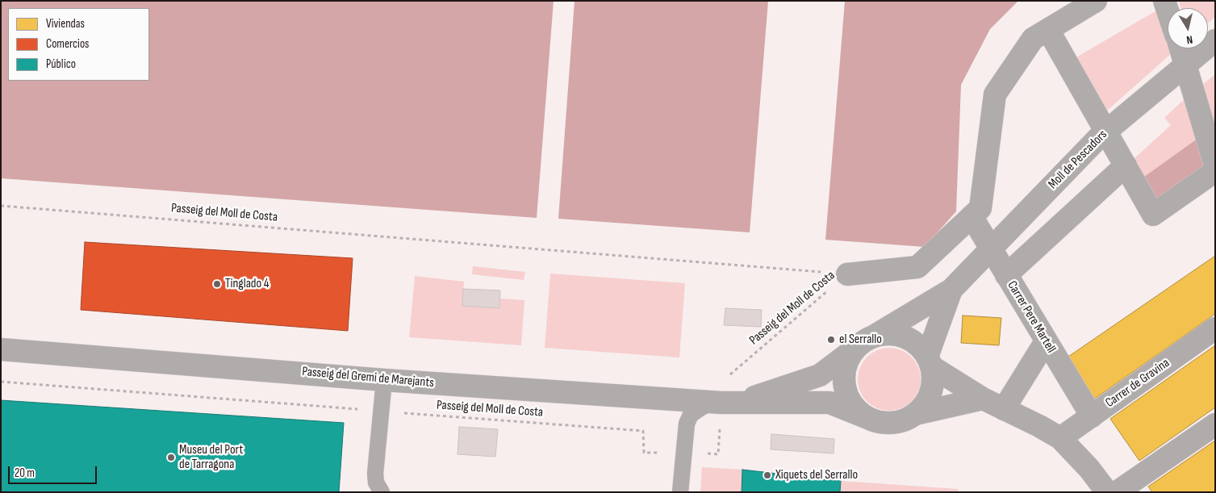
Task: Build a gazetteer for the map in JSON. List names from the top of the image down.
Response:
{
  "streets": {
    "street": [
      "Moll de Pescadors",
      "Carrer Pere Martell",
      "Passeig del Gremi de Marejants",
      "Carrer de Gravina"
    ],
    "path": ["Passeig del Moll de Costa"]
  },
  "crossings": [
    ["Moll de Pescadors", "Carrer Pere Martell"],
    ["Moll de Pescadors", "Passeig del Gremi de Marejants"],
    ["Passeig del Moll de Costa", "Passeig del Gremi de Marejants"],
    ["Carrer Pere Martell", "Carrer de Gravina"]
  ],
  "places": [
    "Tinglado 4",
    "el Serrallo",
    "Museu del Port de Tarragona",
    "Xiquets del Serrallo"
  ],
  "legend": ["Viviendas", "Comercios", "Público"],
  "scale_bar": "20 m",
  "north": "bottom"
}
